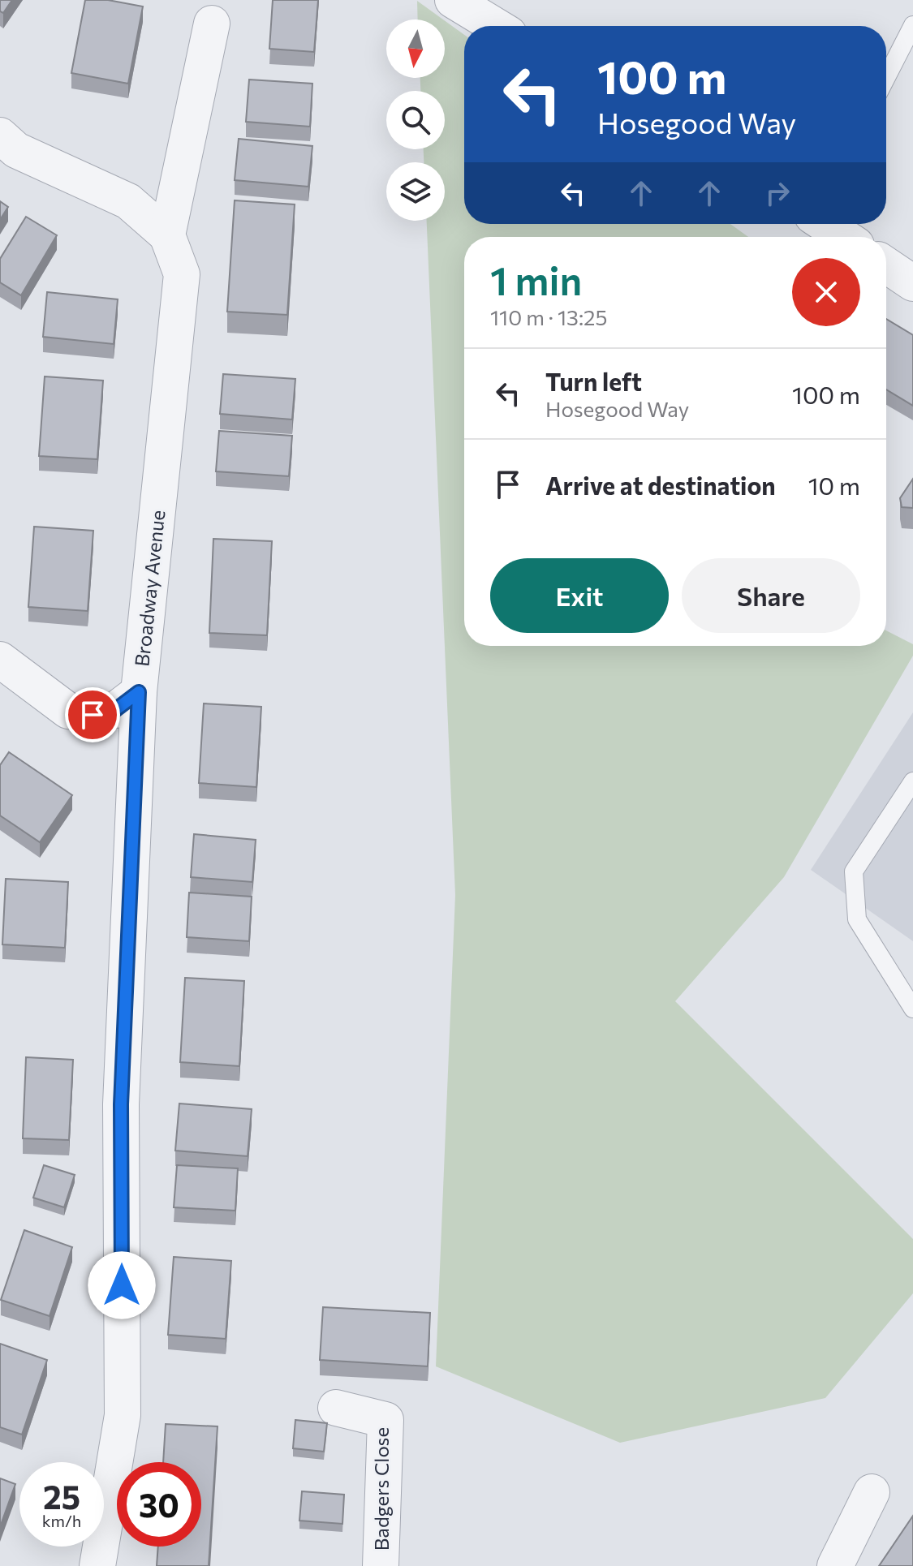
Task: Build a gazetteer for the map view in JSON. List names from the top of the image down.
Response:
{
  "streets": {
    "street": ["Broadway Avenue", "Badgers Close"]
  },
  "north": "bottom",
  "page": {
    "turn": ["100 m", "Hosegood Way"],
    "heading": ["1 min", "110 m · 13:25"],
    "list": [
      {
        "name": "Turn left",
        "note": "Hosegood Way",
        "value": "100 m"
      },
      {
        "name": "Arrive at destination",
        "value": "10 m"
      }
    ],
    "buttons": ["Exit", "Share"],
    "speed": "25 km/h",
    "limit": "30"
  }
}
